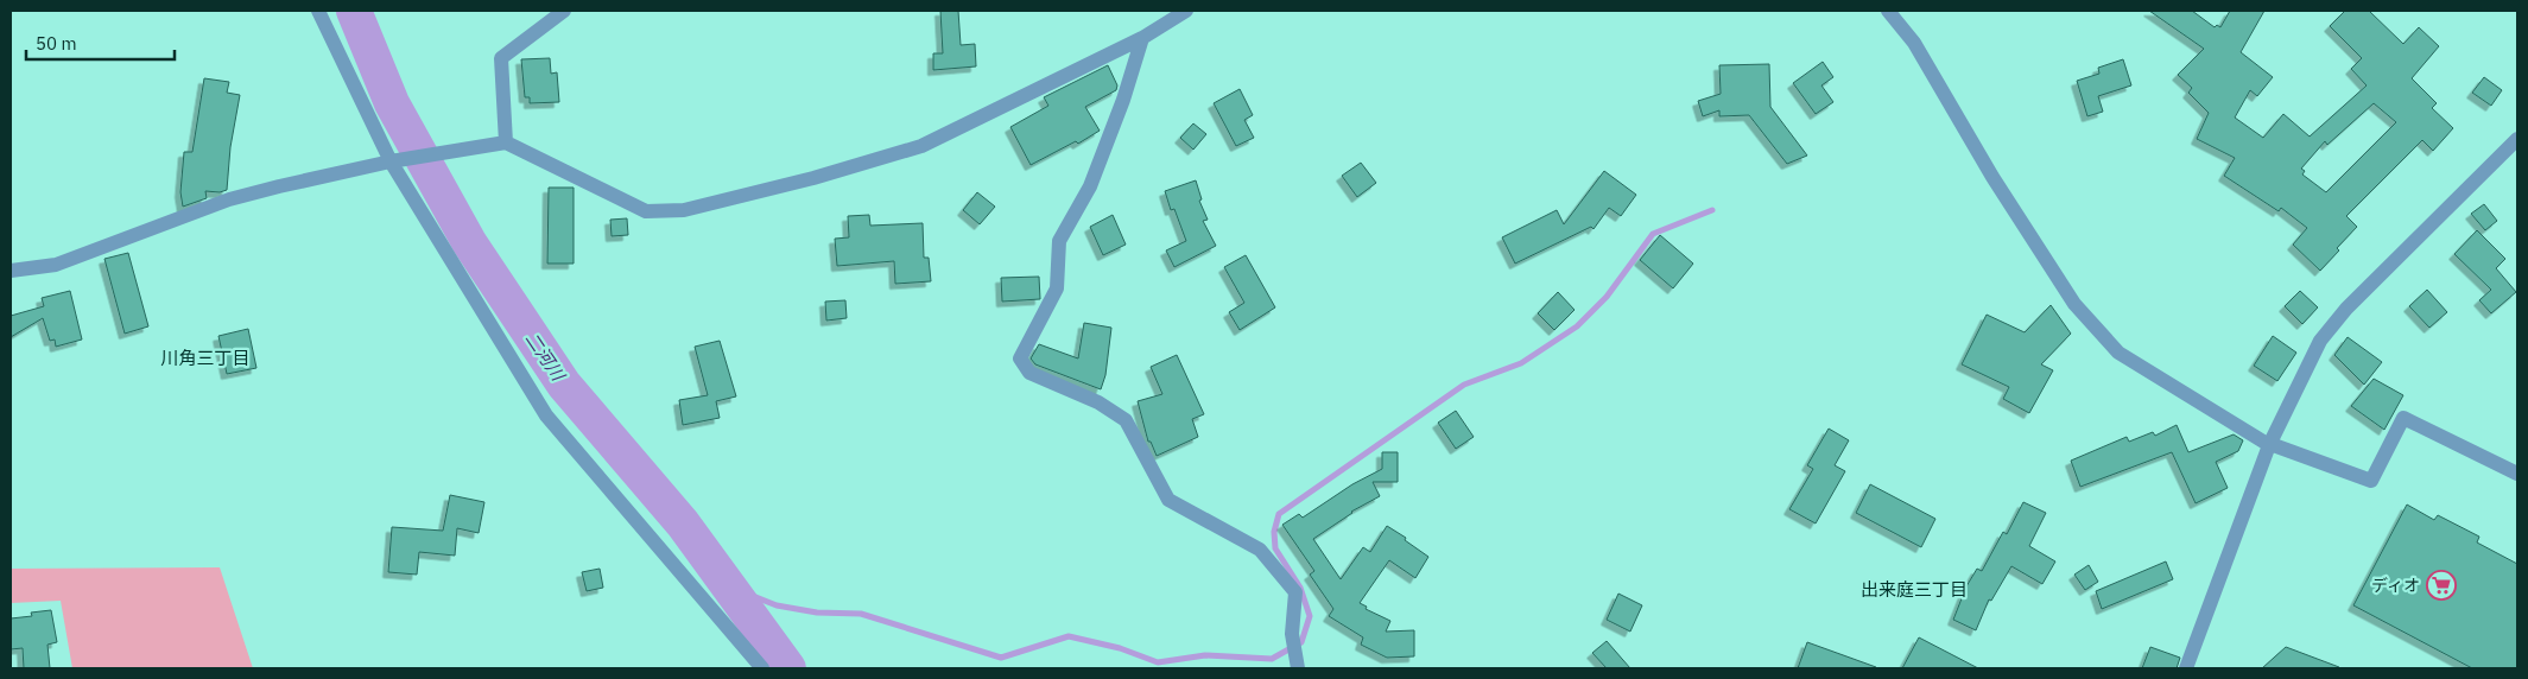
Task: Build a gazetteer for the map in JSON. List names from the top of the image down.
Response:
{
  "districts": ["川角三丁目", "出来庭三丁目"],
  "water": ["二河川"],
  "places": {
    "supermarket": ["ディオ"]
  },
  "scale_bar": "50 m"
}
